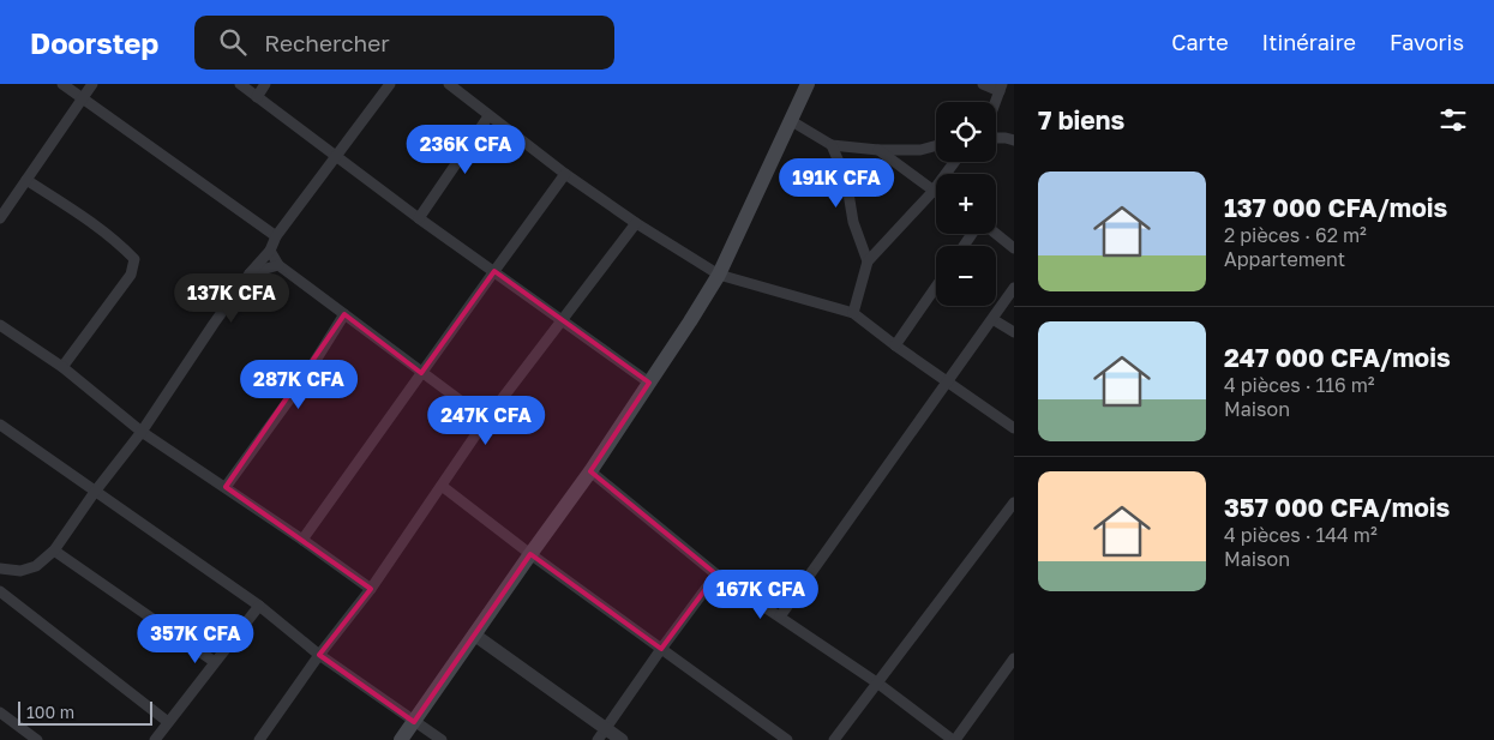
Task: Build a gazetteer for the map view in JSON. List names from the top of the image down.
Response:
{
  "scale_bar": "100 m",
  "page": {
    "header": "Doorstep",
    "search": "Rechercher",
    "nav": ["Carte", "Itinéraire", "Favoris"],
    "heading": "7 biens",
    "map_buttons": ["+", "−"],
    "price": [
      "236K CFA",
      "191K CFA",
      "137K CFA",
      "287K CFA",
      "247K CFA",
      "167K CFA",
      "357K CFA"
    ],
    "list": [
      {
        "name": "137 000 CFA/mois",
        "note": "2 pièces · 62 m² · Appartement"
      },
      {
        "name": "247 000 CFA/mois",
        "note": "4 pièces · 116 m² · Maison"
      },
      {
        "name": "357 000 CFA/mois",
        "note": "4 pièces · 144 m² · Maison"
      }
    ],
    "scale": "100 m"
  }
}
